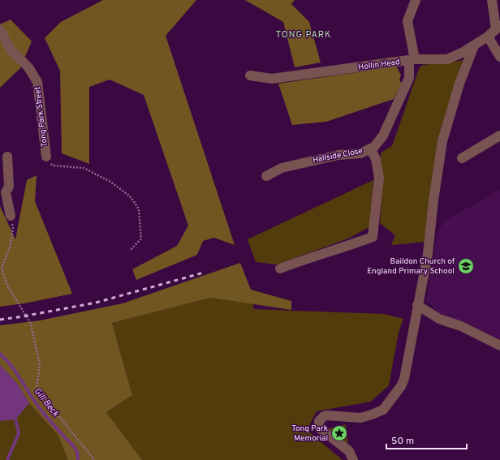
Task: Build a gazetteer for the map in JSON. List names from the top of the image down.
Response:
{
  "streets": {
    "street": ["Hollin Head", "Tong Park Street", "Hallside Close"]
  },
  "crossings": [
    ["Hollin Head", "Hallside Close"]
  ],
  "districts": ["TONG PARK"],
  "water": ["Gill Beck"],
  "places": {
    "school or university": ["Baildon Church of England Primary School"],
    "place": ["Tong Park Memorial"]
  },
  "scale_bar": "50 m"
}
